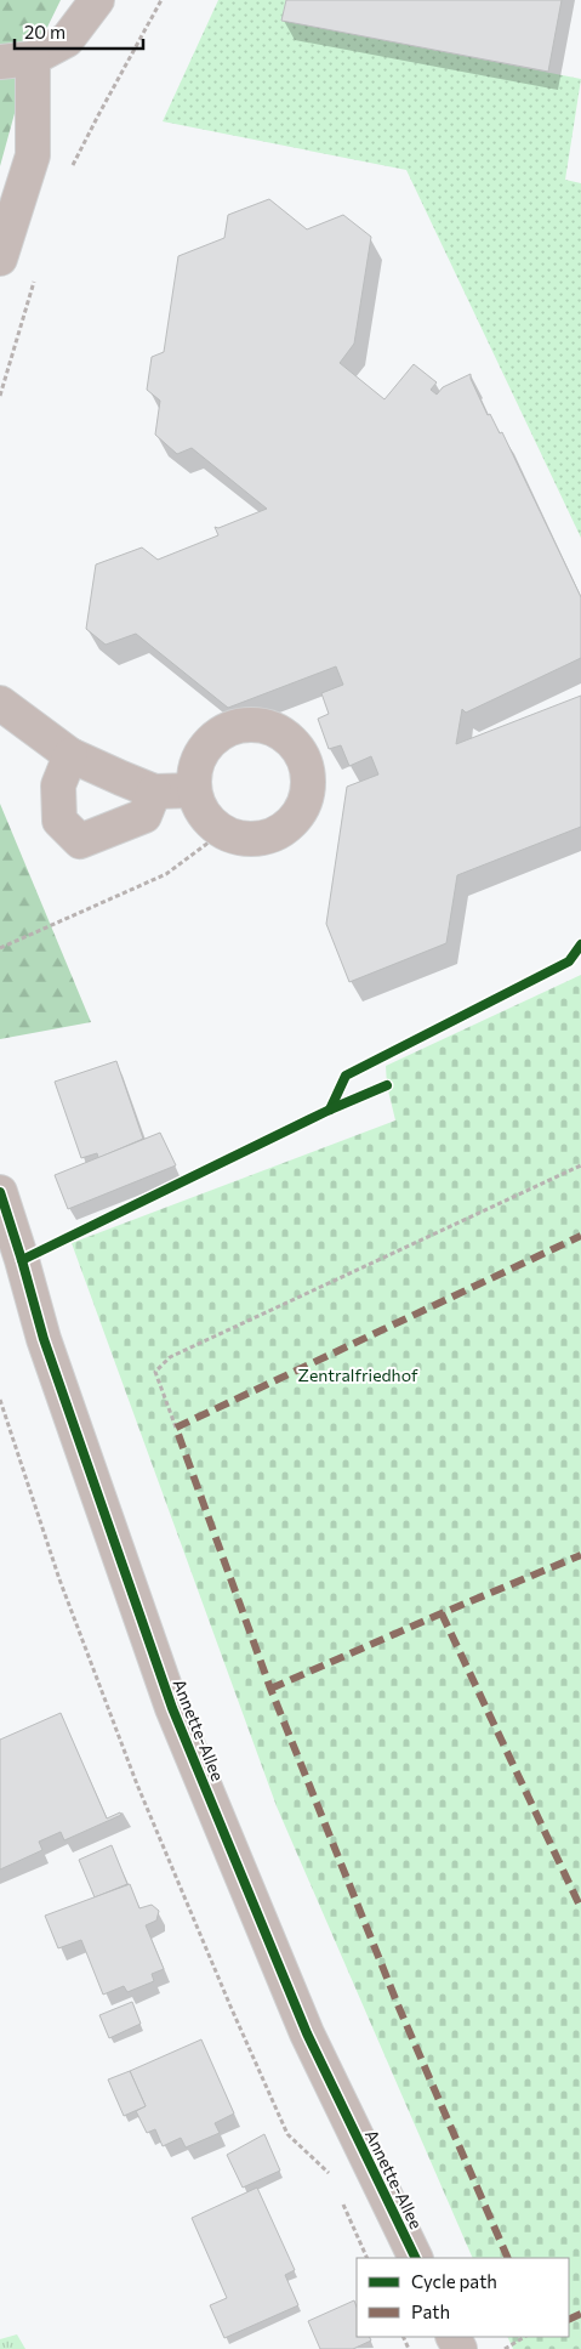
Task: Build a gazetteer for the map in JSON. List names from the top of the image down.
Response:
{
  "streets": {
    "street": ["Annette-Allee"]
  },
  "parks": ["Zentralfriedhof"],
  "legend": ["Cycle path", "Path"],
  "scale_bar": "20 m"
}
